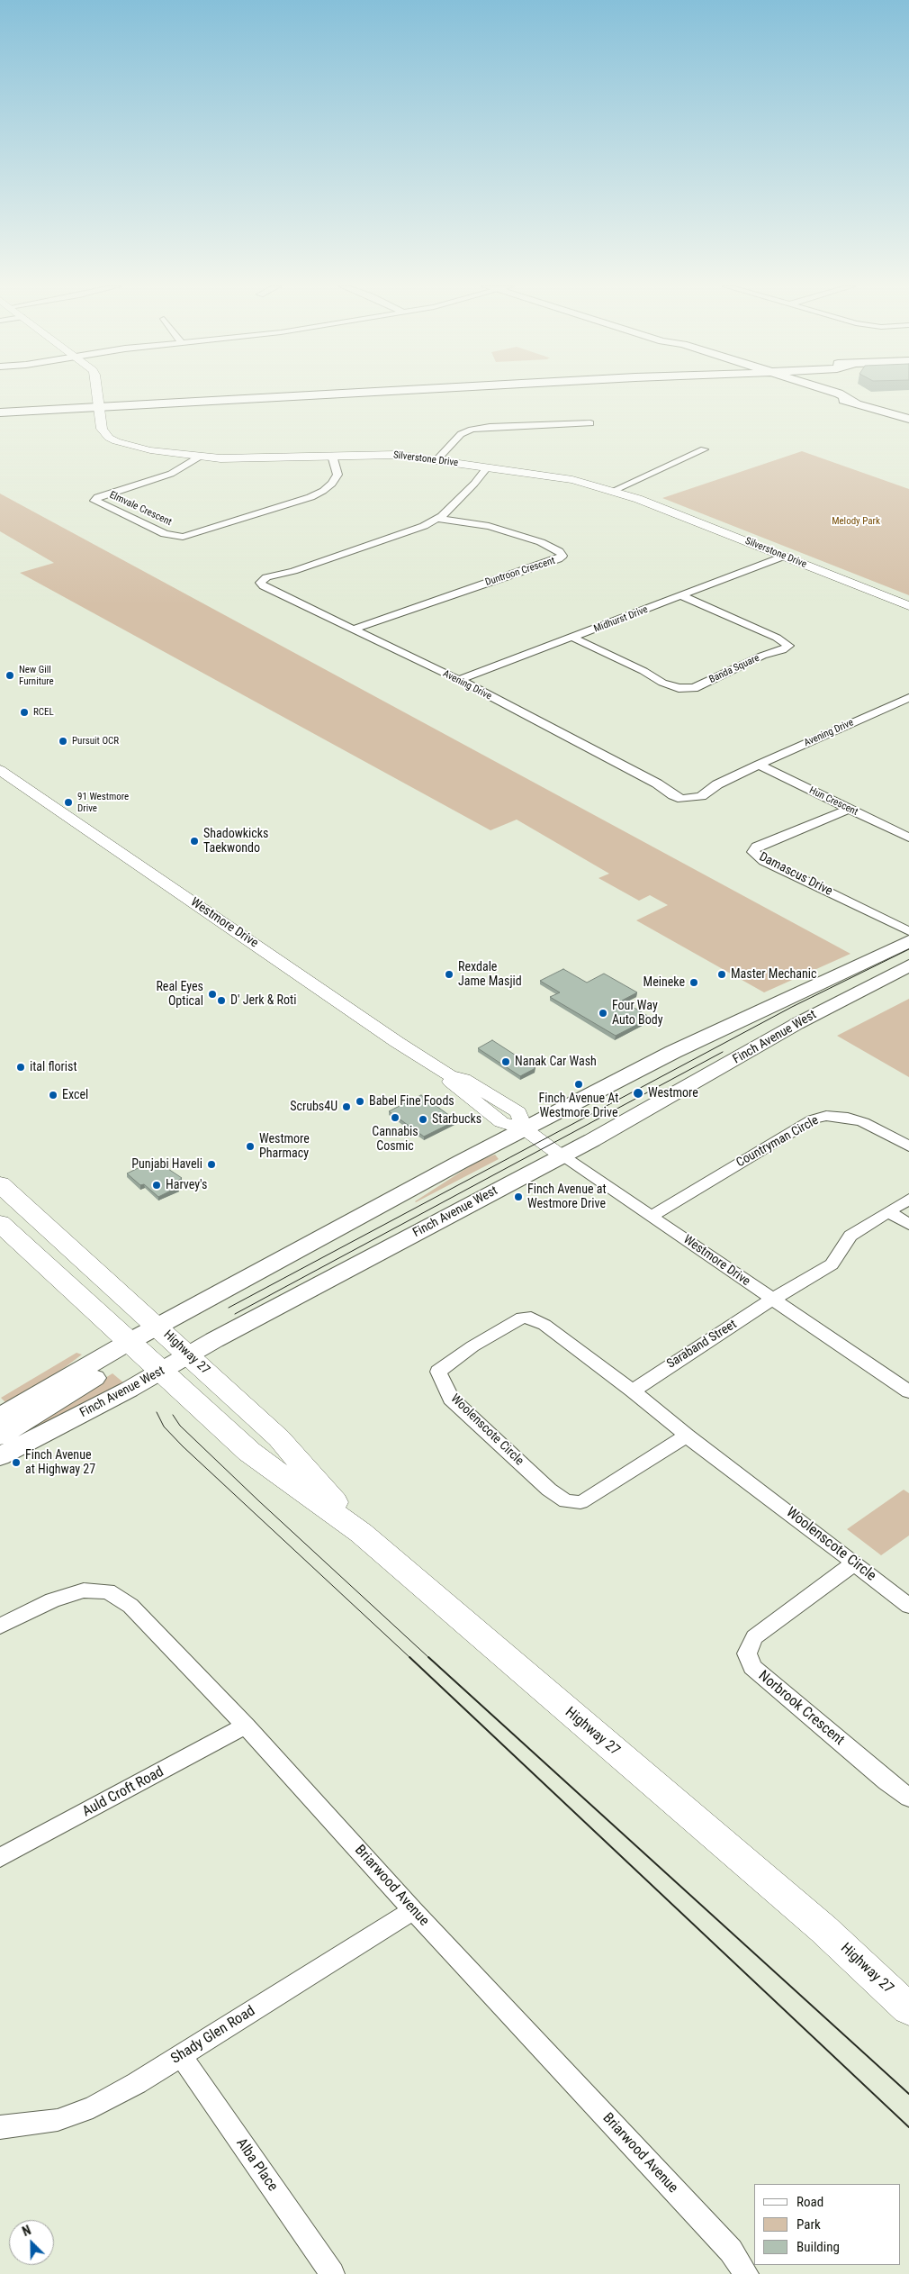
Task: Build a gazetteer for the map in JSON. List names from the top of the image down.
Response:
{
  "streets": {
    "main road": ["Finch Avenue West", "Highway 27"],
    "street": [
      "Silverstone Drive",
      "Elmvale Crescent",
      "Duntroon Crescent",
      "Midhurst Drive",
      "Banda Square",
      "Avening Drive",
      "Hun Crescent",
      "Damascus Drive",
      "Westmore Drive",
      "Countryman Circle",
      "Saraband Street",
      "Woolenscote Circle",
      "Norbrook Crescent",
      "Auld Croft Road",
      "Briarwood Avenue",
      "Shady Glen Road",
      "Alba Place"
    ]
  },
  "crossings": [
    ["Silverstone Drive", "Elmvale Crescent"],
    ["Silverstone Drive", "Midhurst Drive"],
    ["Silverstone Drive", "Avening Drive"],
    ["Duntroon Crescent", "Avening Drive"],
    ["Midhurst Drive", "Banda Square"],
    ["Midhurst Drive", "Avening Drive"],
    ["Avening Drive", "Hun Crescent"],
    ["Hun Crescent", "Damascus Drive"],
    ["Westmore Drive", "Finch Avenue West"],
    ["Westmore Drive", "Countryman Circle"],
    ["Westmore Drive", "Saraband Street"],
    ["Finch Avenue West", "Highway 27"],
    ["Saraband Street", "Woolenscote Circle"],
    ["Woolenscote Circle", "Norbrook Crescent"],
    ["Auld Croft Road", "Briarwood Avenue"],
    ["Briarwood Avenue", "Shady Glen Road"],
    ["Shady Glen Road", "Alba Place"]
  ],
  "parks": ["Melody Park"],
  "places": [
    "New Gill Furniture",
    "RCEL",
    "Pursuit OCR",
    "91 Westmore Drive",
    "Shadowkicks Taekwondo",
    "Rexdale Jame Masjid",
    "Master Mechanic",
    "Meineke",
    "Real Eyes Optical",
    "D' Jerk & Roti",
    "Four Way Auto Body",
    "Nanak Car Wash",
    "ital florist",
    "Finch Avenue At Westmore Drive",
    "Westmore",
    "Excel",
    "Babel Fine Foods",
    "Scrubs4U",
    "Cannabis Cosmic",
    "Starbucks",
    "Westmore Pharmacy",
    "Punjabi Haveli",
    "Harvey's",
    "Finch Avenue at Westmore Drive",
    "Finch Avenue at Highway 27"
  ],
  "legend": ["Road", "Park", "Building"],
  "north": "top left"
}
